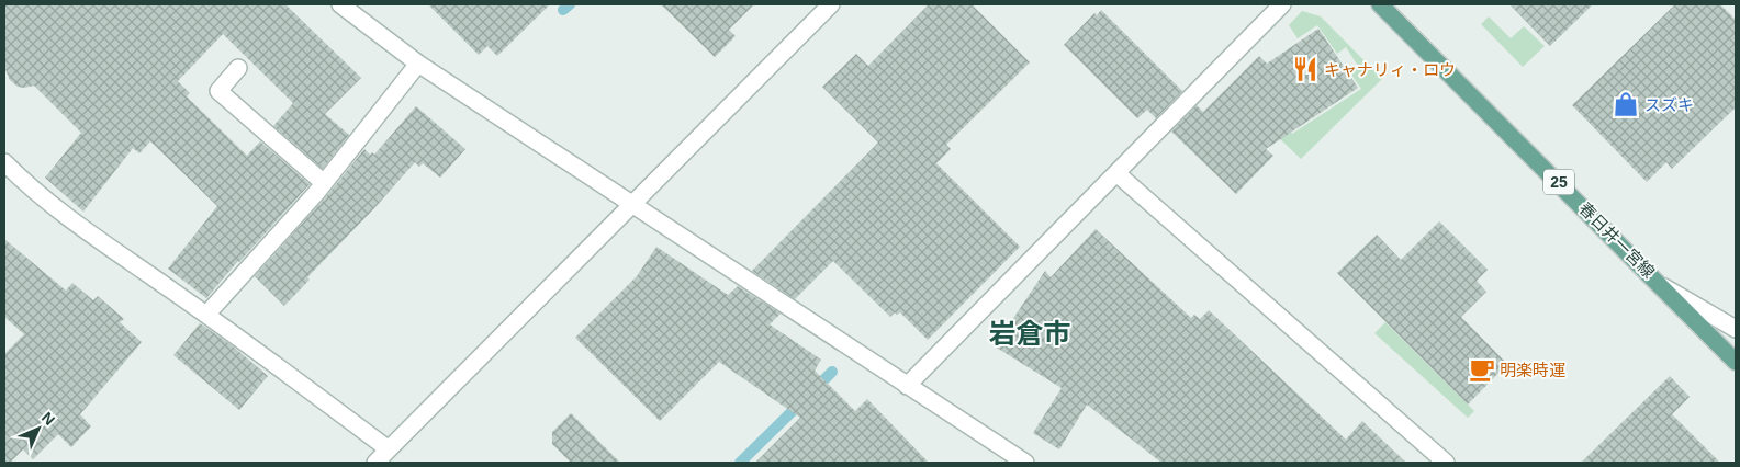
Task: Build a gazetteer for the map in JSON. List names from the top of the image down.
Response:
{
  "streets": {
    "main road": ["25", "春日井一宮線"]
  },
  "districts": ["岩倉市"],
  "places": {
    "restaurant": ["キャナリィ・ロウ"],
    "shop": ["スズキ"],
    "cafe": ["明楽時運"]
  },
  "north": "top right"
}
